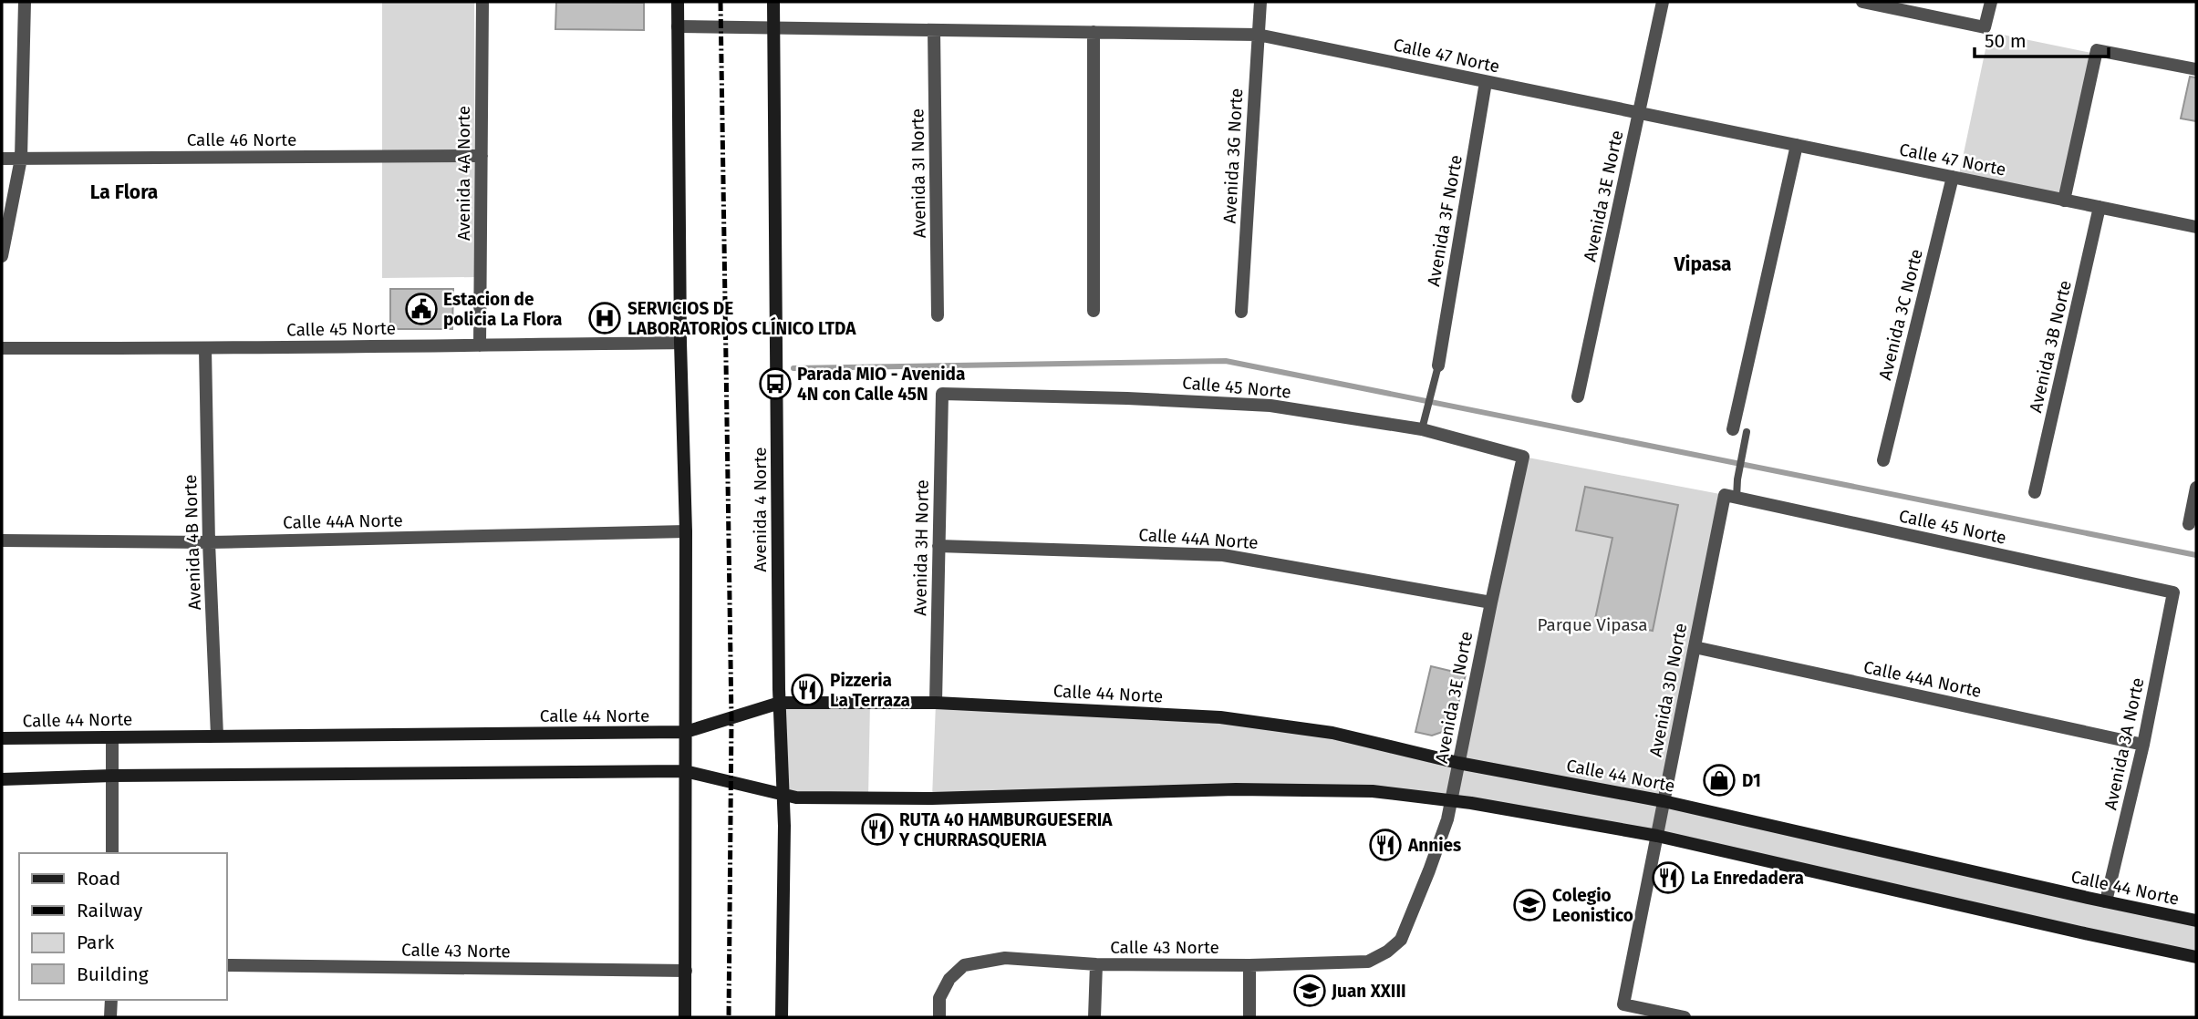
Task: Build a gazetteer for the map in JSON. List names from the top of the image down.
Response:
{
  "streets": {
    "main road": ["Avenida 4 Norte", "Calle 44 Norte"],
    "street": [
      "Calle 47 Norte",
      "Calle 46 Norte",
      "Avenida 3G Norte",
      "Avenida 4A Norte",
      "Avenida 3I Norte",
      "Avenida 3E Norte",
      "Avenida 3F Norte",
      "Avenida 3C Norte",
      "Calle 45 Norte",
      "Avenida 3B Norte",
      "Calle 44A Norte",
      "Avenida 4B Norte",
      "Avenida 3H Norte",
      "Avenida 3D Norte",
      "Avenida 3A Norte",
      "Calle 43 Norte"
    ]
  },
  "crossings": [
    ["Calle 47 Norte", "Avenida 3G Norte"],
    ["Calle 47 Norte", "Avenida 3I Norte"],
    ["Calle 47 Norte", "Avenida 3E Norte"],
    ["Calle 47 Norte", "Avenida 3F Norte"],
    ["Calle 47 Norte", "Avenida 3C Norte"],
    ["Calle 47 Norte", "Avenida 3B Norte"],
    ["Calle 47 Norte", "Avenida 4 Norte"],
    ["Calle 46 Norte", "Avenida 4A Norte"],
    ["Avenida 4A Norte", "Calle 45 Norte"],
    ["Avenida 3E Norte", "Calle 45 Norte"],
    ["Avenida 3E Norte", "Calle 44A Norte"],
    ["Avenida 3E Norte", "Calle 44 Norte"],
    ["Avenida 3E Norte", "Calle 43 Norte"],
    ["Calle 45 Norte", "Avenida 4B Norte"],
    ["Calle 45 Norte", "Avenida 3H Norte"],
    ["Calle 45 Norte", "Avenida 3D Norte"],
    ["Calle 45 Norte", "Avenida 3A Norte"],
    ["Avenida 4 Norte", "Calle 44 Norte"],
    ["Calle 44A Norte", "Avenida 4B Norte"],
    ["Calle 44A Norte", "Avenida 3H Norte"],
    ["Calle 44A Norte", "Avenida 3D Norte"],
    ["Calle 44A Norte", "Avenida 3A Norte"],
    ["Avenida 4B Norte", "Calle 44 Norte"],
    ["Avenida 3H Norte", "Calle 44 Norte"],
    ["Avenida 3D Norte", "Calle 44 Norte"],
    ["Calle 44 Norte", "Avenida 3A Norte"]
  ],
  "districts": ["La Flora", "Vipasa"],
  "parks": ["Parque Vipasa"],
  "places": {
    "public building": ["Estacion de policia La Flora"],
    "hospital": ["SERVICIOS DE LABORATORIOS CLÍNICO LTDA"],
    "bus stop": ["Parada MIO - Avenida 4N con Calle 45N"],
    "restaurant": [
      "Pizzeria La Terraza",
      "RUTA 40 HAMBURGUESERIA Y CHURRASQUERIA",
      "Annies",
      "La Enredadera"
    ],
    "shop": ["D1"],
    "school or university": ["Colegio Leonistico", "Juan XXIII"]
  },
  "legend": [
    "Road",
    "Railway",
    "Park",
    "Building"
  ],
  "scale_bar": "50 m"
}
